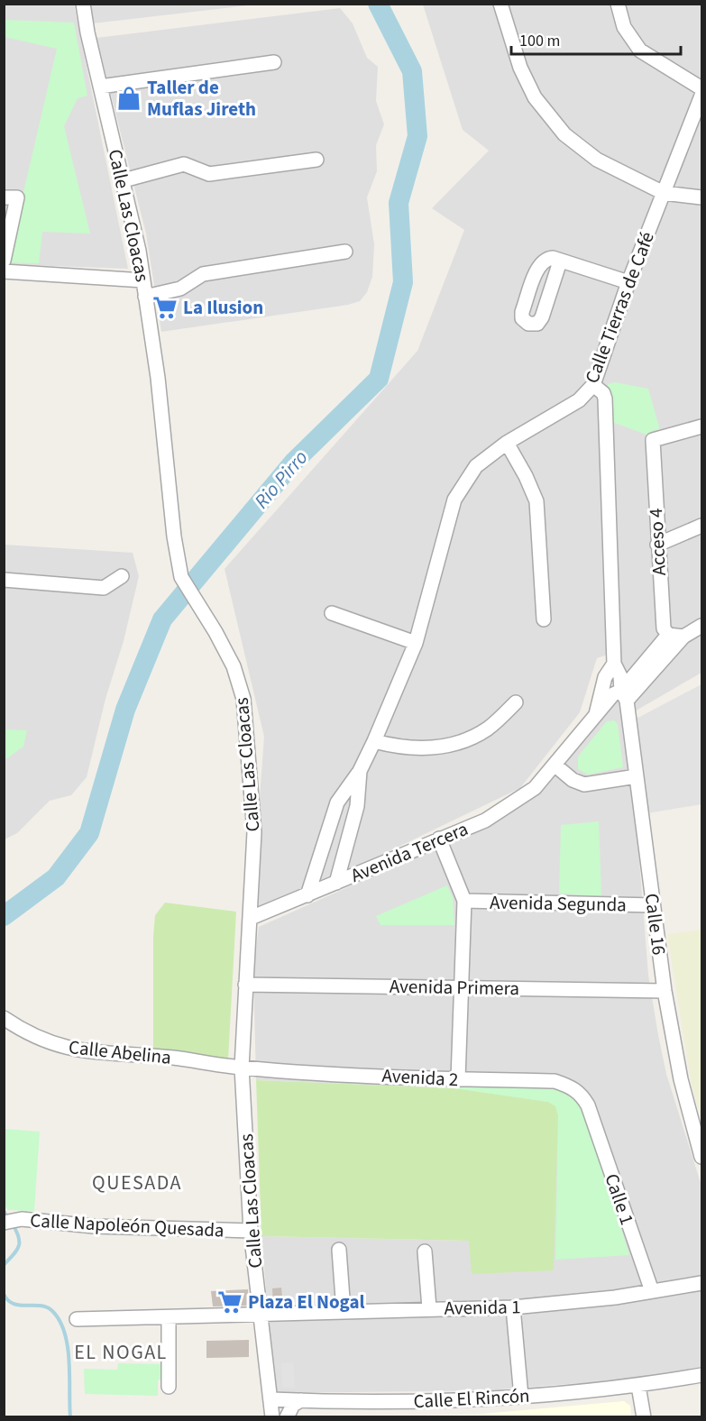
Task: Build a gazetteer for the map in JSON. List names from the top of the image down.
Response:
{
  "streets": {
    "street": [
      "Calle Las Cloacas",
      "Calle Tierras de Café",
      "Acceso 4",
      "Avenida Tercera",
      "Avenida Segunda",
      "Calle 16",
      "Avenida Primera",
      "Calle Abelina",
      "Avenida 2",
      "Calle 1",
      "Calle Napoleón Quesada",
      "Avenida 1",
      "Calle El Rincón"
    ]
  },
  "crossings": [
    ["Calle Las Cloacas", "Avenida Tercera"],
    ["Calle Las Cloacas", "Avenida Primera"],
    ["Calle Las Cloacas", "Calle Abelina"],
    ["Calle Las Cloacas", "Avenida 2"],
    ["Calle Las Cloacas", "Calle Napoleón Quesada"],
    ["Calle Las Cloacas", "Avenida 1"],
    ["Calle Las Cloacas", "Calle El Rincón"],
    ["Calle Tierras de Café", "Avenida Tercera"],
    ["Acceso 4", "Avenida Tercera"],
    ["Avenida Tercera", "Calle 16"],
    ["Avenida Segunda", "Calle 16"],
    ["Calle 16", "Avenida Primera"],
    ["Calle Abelina", "Avenida 2"],
    ["Avenida 2", "Calle 1"],
    ["Calle 1", "Avenida 1"]
  ],
  "districts": ["QUESADA", "EL NOGAL"],
  "water": ["Rio Pirro"],
  "places": {
    "shop": ["Taller de Muflas Jireth"],
    "supermarket": ["La Ilusion", "Plaza El Nogal"]
  },
  "scale_bar": "100 m"
}
